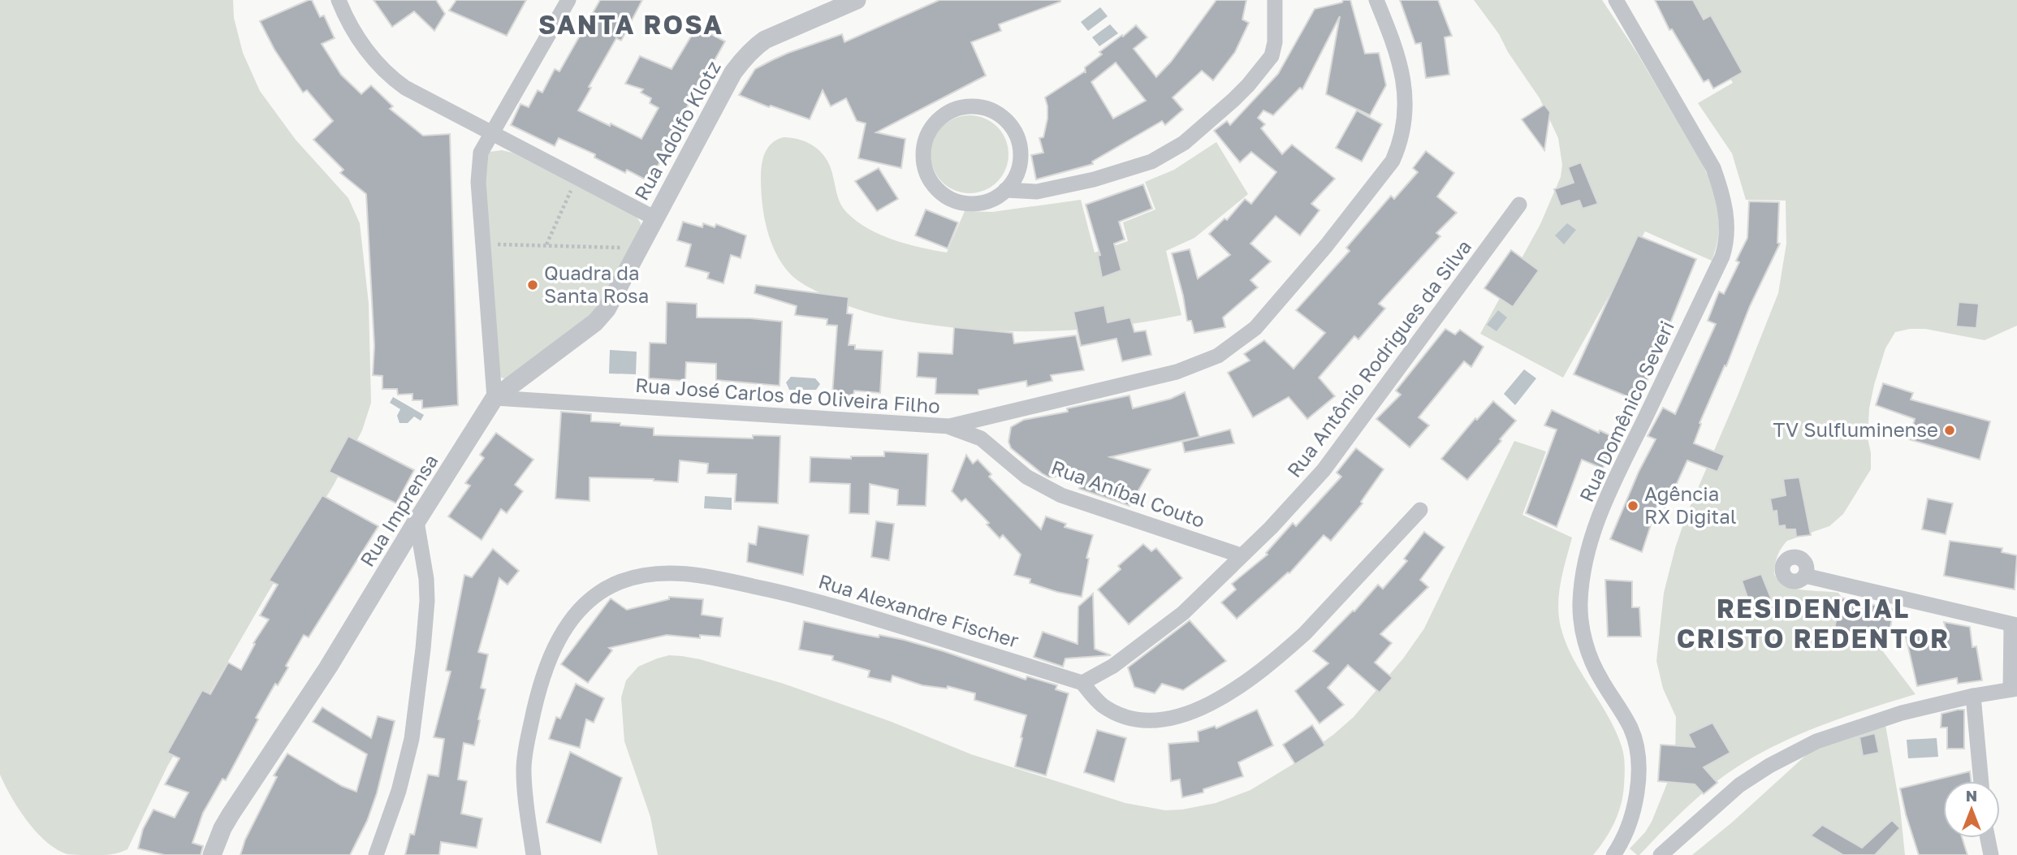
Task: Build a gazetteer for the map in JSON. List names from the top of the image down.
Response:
{
  "streets": {
    "street": [
      "Rua Adolfo Klotz",
      "Rua Antônio Rodrigues da Silva",
      "Rua José Carlos de Oliveira Filho",
      "Rua Domênico Severi",
      "Rua Aníbal Couto",
      "Rua Imprensa",
      "Rua Alexandre Fischer"
    ]
  },
  "crossings": [
    ["Rua Adolfo Klotz", "Rua Imprensa"],
    ["Rua Antônio Rodrigues da Silva", "Rua Aníbal Couto"],
    ["Rua Antônio Rodrigues da Silva", "Rua Alexandre Fischer"],
    ["Rua José Carlos de Oliveira Filho", "Rua Aníbal Couto"],
    ["Rua José Carlos de Oliveira Filho", "Rua Imprensa"]
  ],
  "districts": ["SANTA ROSA", "RESIDENCIAL CRISTO REDENTOR"],
  "places": ["Quadra da Santa Rosa", "TV Sulfluminense", "Agência RX Digital"],
  "north": "top"
}
